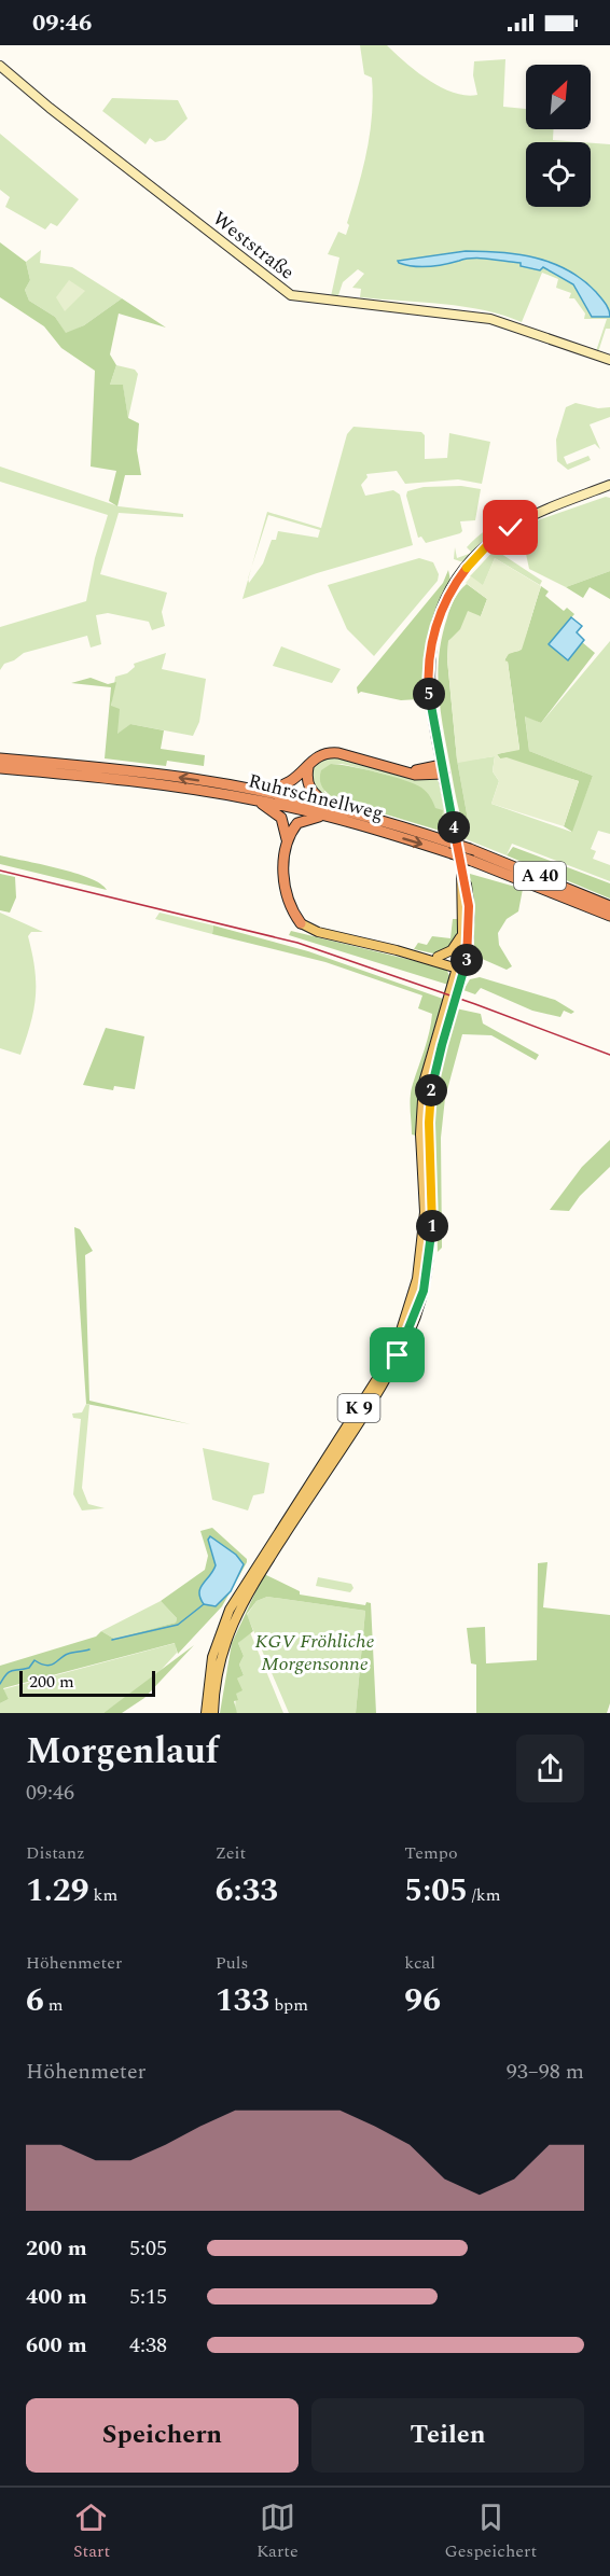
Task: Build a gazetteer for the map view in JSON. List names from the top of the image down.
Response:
{
  "streets": {
    "highway": ["Ruhrschnellweg", "A 40"],
    "main road": ["K 9"],
    "street": ["Weststraße"]
  },
  "parks": ["KGV Fröhliche Morgensonne"],
  "scale_bar": "200 m",
  "north": "top right",
  "page": {
    "status": "09:46",
    "pins": [
      "5",
      "4",
      "3",
      "2",
      "1"
    ],
    "scale": "200 m",
    "heading": ["Morgenlauf", "09:46"],
    "stats": [
      ["Distanz", "1.29 km"],
      ["Zeit", "6:33"],
      ["Tempo", "5:05 /km"],
      ["Höhenmeter", "6 m"],
      ["Puls", "133 bpm"],
      ["kcal", "96"]
    ],
    "chart": ["Höhenmeter", "93–98 m"],
    "list": [
      {
        "name": "200 m",
        "note": "5:05"
      },
      {
        "name": "400 m",
        "note": "5:15"
      },
      {
        "name": "600 m",
        "note": "4:38"
      }
    ],
    "buttons": ["Speichern", "Teilen"],
    "tabs": ["Start", "Karte", "Gespeichert"]
  }
}
